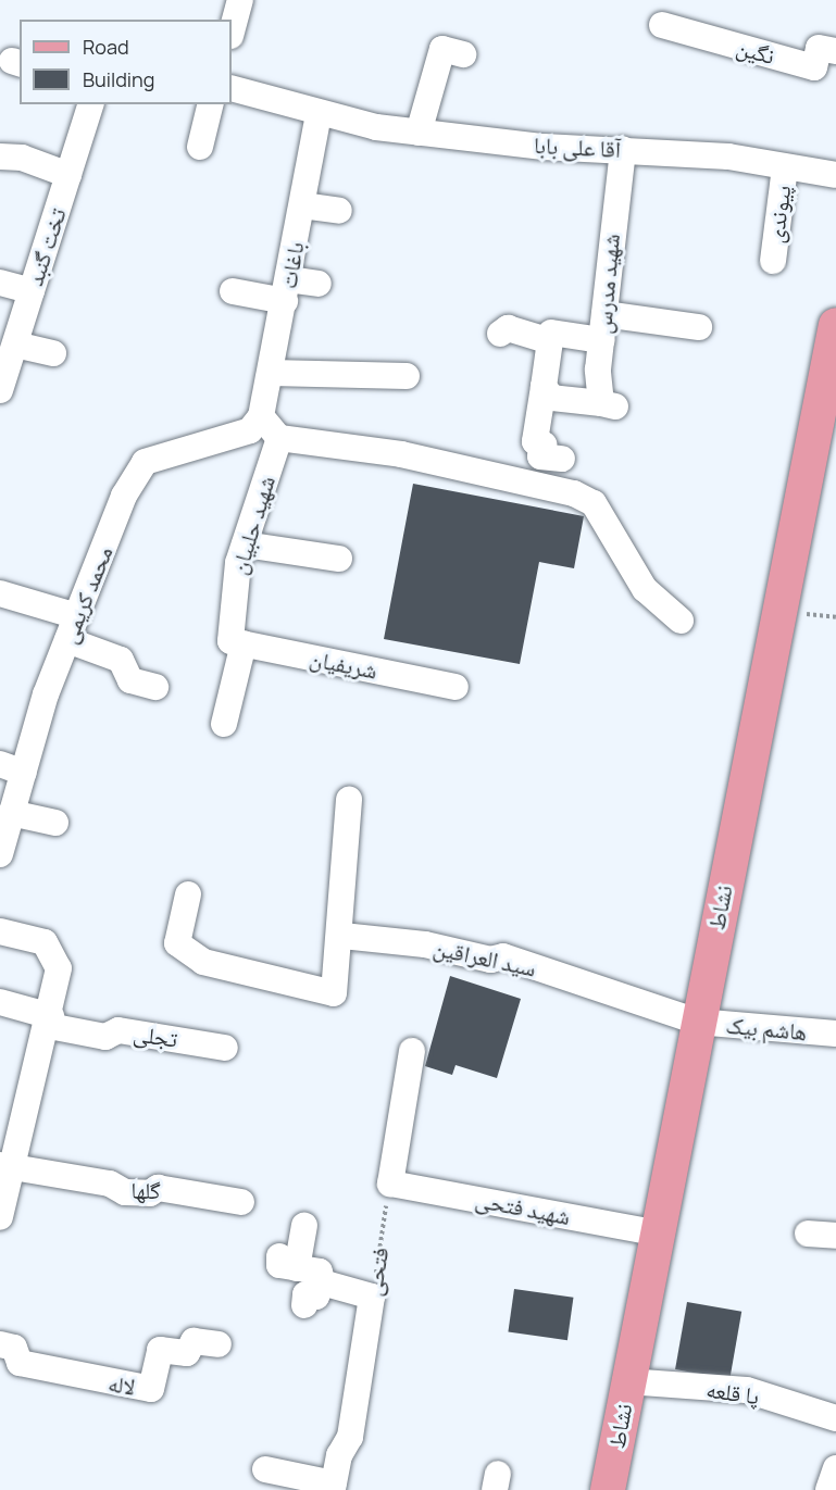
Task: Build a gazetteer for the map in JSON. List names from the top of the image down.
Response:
{
  "streets": {
    "main road": ["نشاط"],
    "street": [
      "نگین",
      "آقا علی بابا",
      "پیوندی",
      "تخت گنبد",
      "باغات",
      "شهید مدرس",
      "شهید حلبیان",
      "محمد کریمی",
      "شریفیان",
      "سید العراقین",
      "هاشم بیک",
      "تجلی",
      "گلها",
      "شهید فتحی",
      "فتحی",
      "لاله",
      "پا قلعه"
    ]
  },
  "crossings": [
    ["آقا علی بابا", "پیوندی"],
    ["آقا علی بابا", "باغات"],
    ["آقا علی بابا", "شهید مدرس"],
    ["باغات", "محمد کریمی"],
    ["شهید حلبیان", "شریفیان"],
    ["نشاط", "سید العراقین"],
    ["نشاط", "هاشم بیک"],
    ["نشاط", "شهید فتحی"],
    ["نشاط", "پا قلعه"],
    ["سید العراقین", "هاشم بیک"],
    ["شهید فتحی", "فتحی"]
  ],
  "legend": ["Road", "Building"]
}
